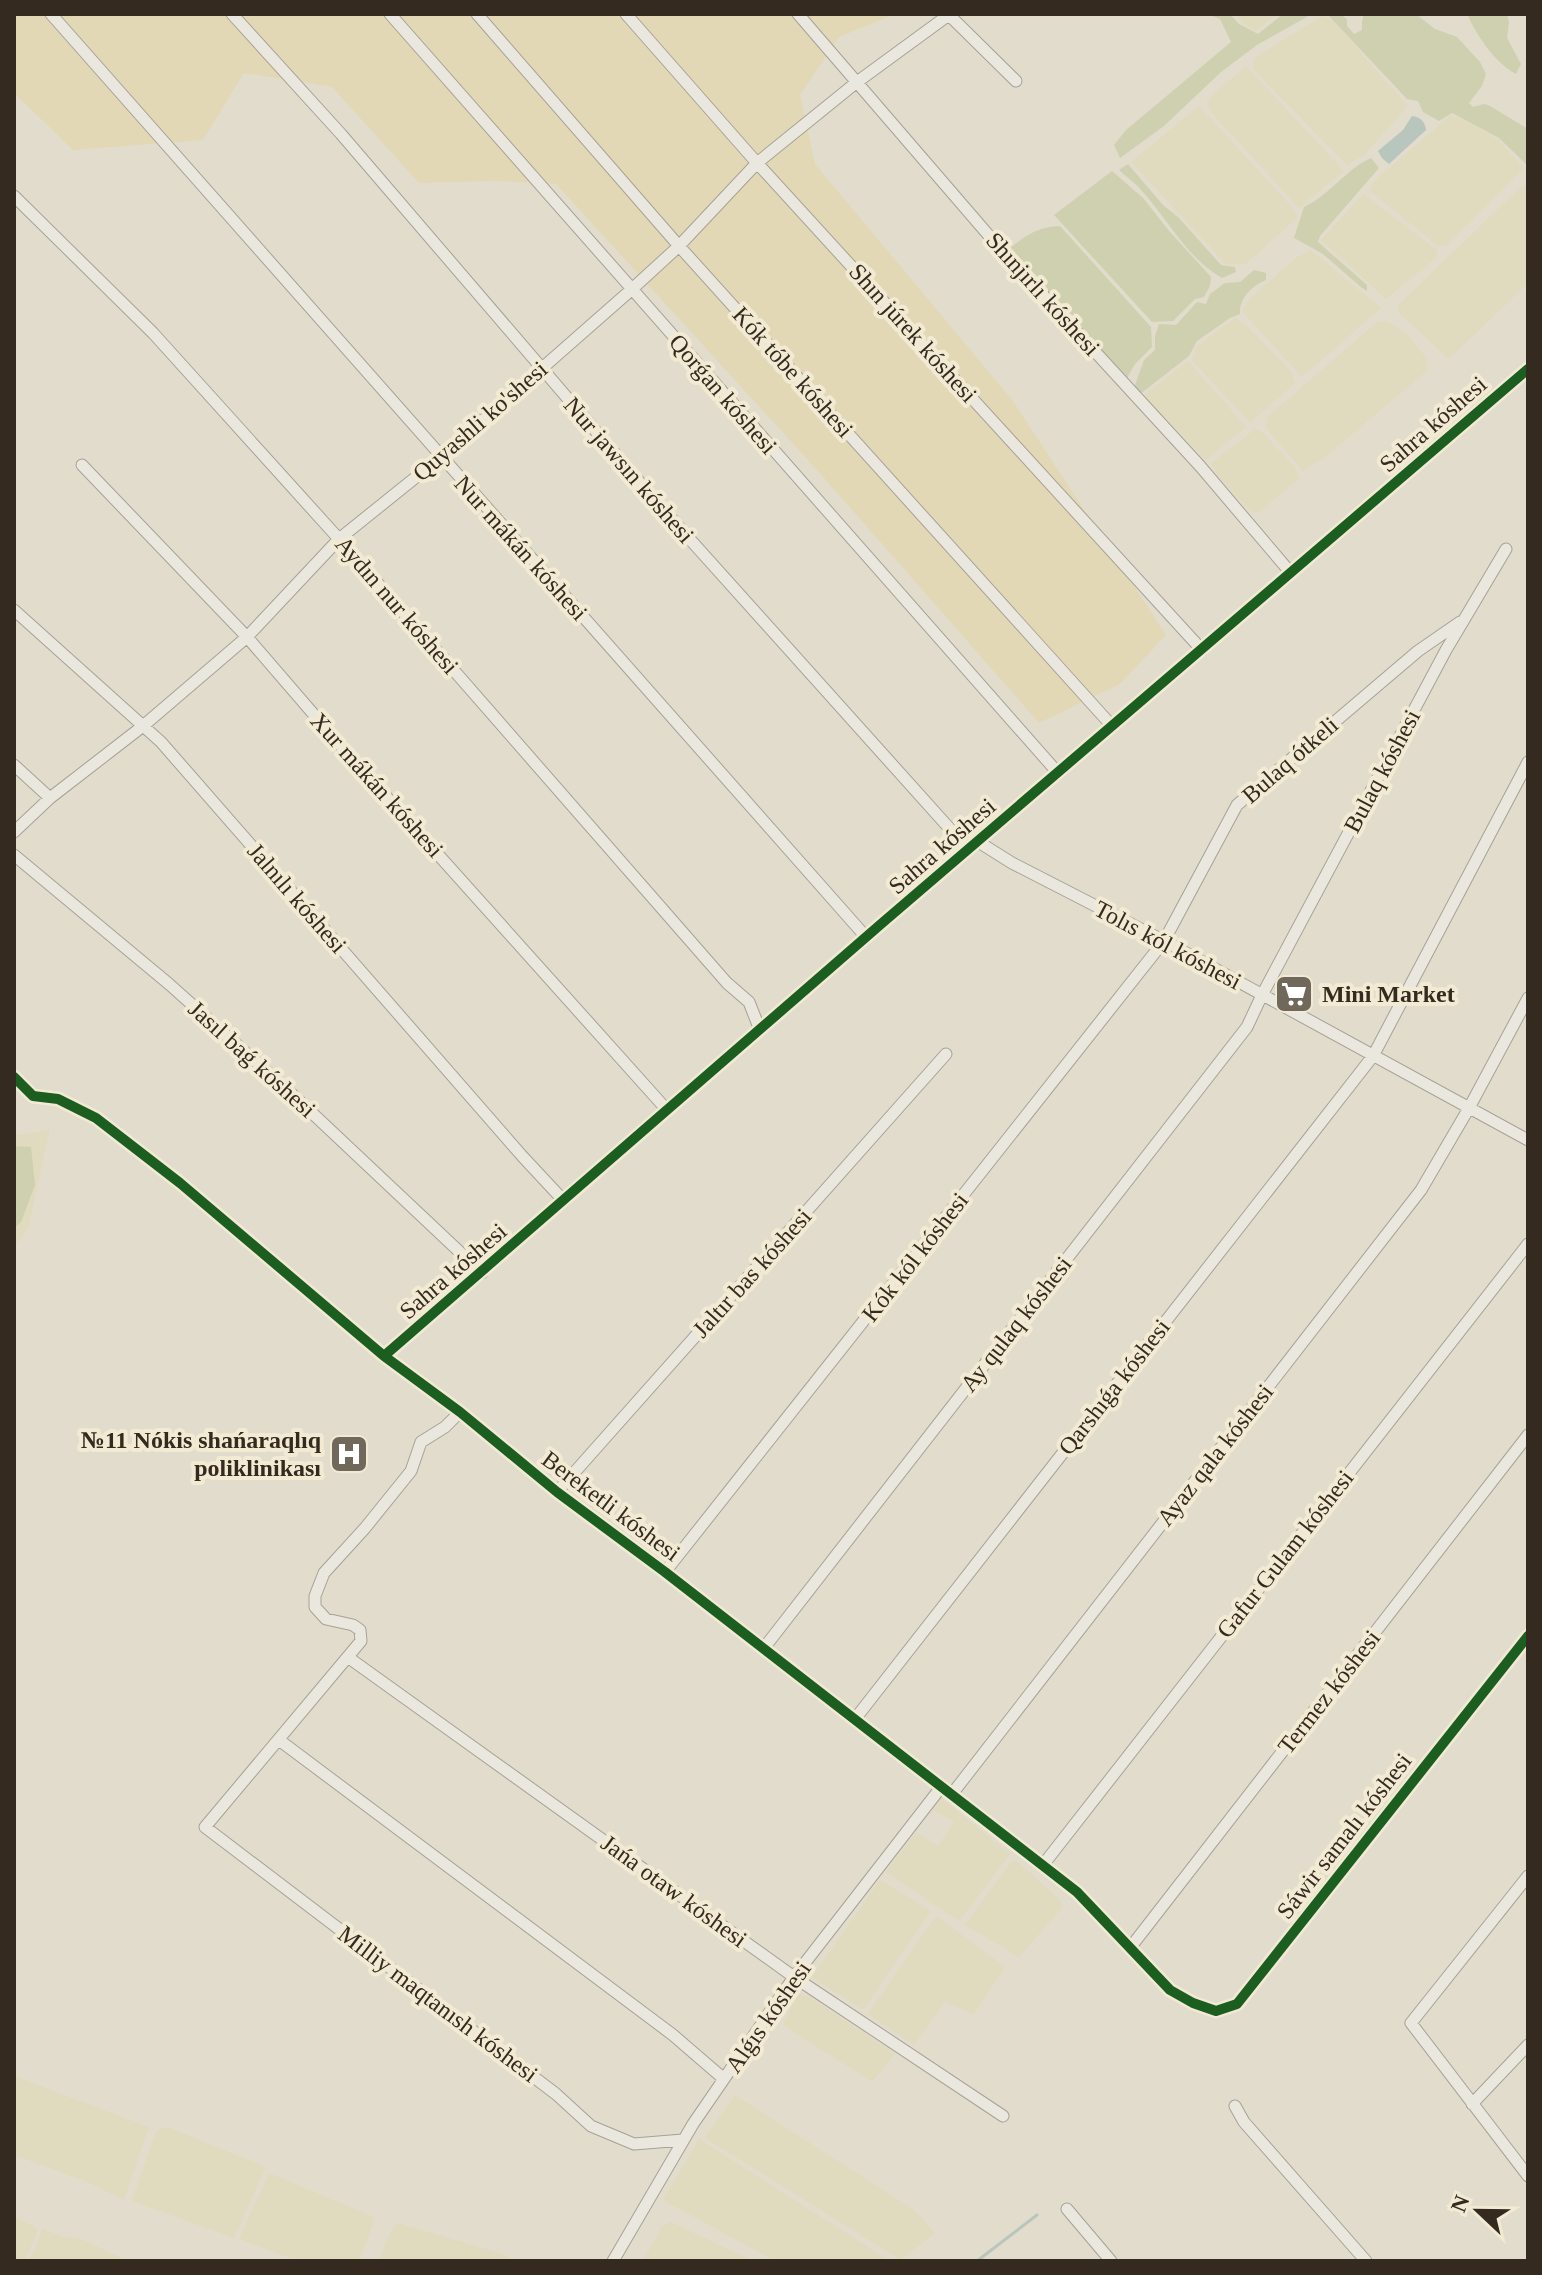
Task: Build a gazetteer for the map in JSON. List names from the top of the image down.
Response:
{
  "streets": {
    "street": [
      "Shınjırlı kóshesi",
      "Shın júrek kóshesi",
      "Kók tóbe kóshesi",
      "Qorǵan kóshesi",
      "Quyashli ko'shesi",
      "Sahra kóshesi",
      "Nur jawsın kóshesi",
      "Nur mákán kóshesi",
      "Aydın nur kóshesi",
      "Bulaq ótkeli",
      "Bulaq kóshesi",
      "Xur mákán kóshesi",
      "Jalnılı kóshesi",
      "Tolıs kól kóshesi",
      "Jasıl baǵ kóshesi",
      "Kók kól kóshesi",
      "Jaltır bas kóshesi",
      "Ay qulaq kóshesi",
      "Qarshıǵa kóshesi",
      "Ayaz qala kóshesi",
      "Bereketli kóshesi",
      "Gafur Gulam kóshesi",
      "Termez kóshesi",
      "Sáwir samalı kóshesi",
      "Jańa otaw kóshesi",
      "Milliy maqtanısh kóshesi",
      "Alǵıs kóshesi"
    ]
  },
  "crossings": [
    ["Shınjırlı kóshesi", "Quyashli ko'shesi"],
    ["Shınjırlı kóshesi", "Sahra kóshesi"],
    ["Shın júrek kóshesi", "Quyashli ko'shesi"],
    ["Shın júrek kóshesi", "Sahra kóshesi"],
    ["Kók tóbe kóshesi", "Quyashli ko'shesi"],
    ["Kók tóbe kóshesi", "Sahra kóshesi"],
    ["Qorǵan kóshesi", "Quyashli ko'shesi"],
    ["Qorǵan kóshesi", "Sahra kóshesi"],
    ["Quyashli ko'shesi", "Nur jawsın kóshesi"],
    ["Quyashli ko'shesi", "Nur mákán kóshesi"],
    ["Quyashli ko'shesi", "Aydın nur kóshesi"],
    ["Quyashli ko'shesi", "Xur mákán kóshesi"],
    ["Quyashli ko'shesi", "Jalnılı kóshesi"],
    ["Sahra kóshesi", "Nur jawsın kóshesi"],
    ["Sahra kóshesi", "Nur mákán kóshesi"],
    ["Sahra kóshesi", "Aydın nur kóshesi"],
    ["Sahra kóshesi", "Xur mákán kóshesi"],
    ["Sahra kóshesi", "Jalnılı kóshesi"],
    ["Sahra kóshesi", "Tolıs kól kóshesi"],
    ["Sahra kóshesi", "Jasıl baǵ kóshesi"],
    ["Sahra kóshesi", "Bereketli kóshesi"],
    ["Nur jawsın kóshesi", "Tolıs kól kóshesi"],
    ["Bulaq ótkeli", "Bulaq kóshesi"],
    ["Bulaq ótkeli", "Tolıs kól kóshesi"],
    ["Bulaq ótkeli", "Kók kól kóshesi"],
    ["Bulaq kóshesi", "Tolıs kól kóshesi"],
    ["Bulaq kóshesi", "Ay qulaq kóshesi"],
    ["Tolıs kól kóshesi", "Kók kól kóshesi"],
    ["Tolıs kól kóshesi", "Ay qulaq kóshesi"],
    ["Tolıs kól kóshesi", "Qarshıǵa kóshesi"],
    ["Tolıs kól kóshesi", "Ayaz qala kóshesi"],
    ["Kók kól kóshesi", "Bereketli kóshesi"],
    ["Jaltır bas kóshesi", "Bereketli kóshesi"],
    ["Ay qulaq kóshesi", "Bereketli kóshesi"],
    ["Qarshıǵa kóshesi", "Bereketli kóshesi"],
    ["Ayaz qala kóshesi", "Bereketli kóshesi"],
    ["Ayaz qala kóshesi", "Alǵıs kóshesi"],
    ["Bereketli kóshesi", "Gafur Gulam kóshesi"],
    ["Bereketli kóshesi", "Termez kóshesi"],
    ["Bereketli kóshesi", "Sáwir samalı kóshesi"],
    ["Bereketli kóshesi", "Alǵıs kóshesi"],
    ["Jańa otaw kóshesi", "Alǵıs kóshesi"],
    ["Milliy maqtanısh kóshesi", "Alǵıs kóshesi"]
  ],
  "places": {
    "supermarket": ["Mini Market"],
    "hospital": ["№11 Nókis shańaraqlıq poliklinikası"]
  },
  "north": "left"
}
